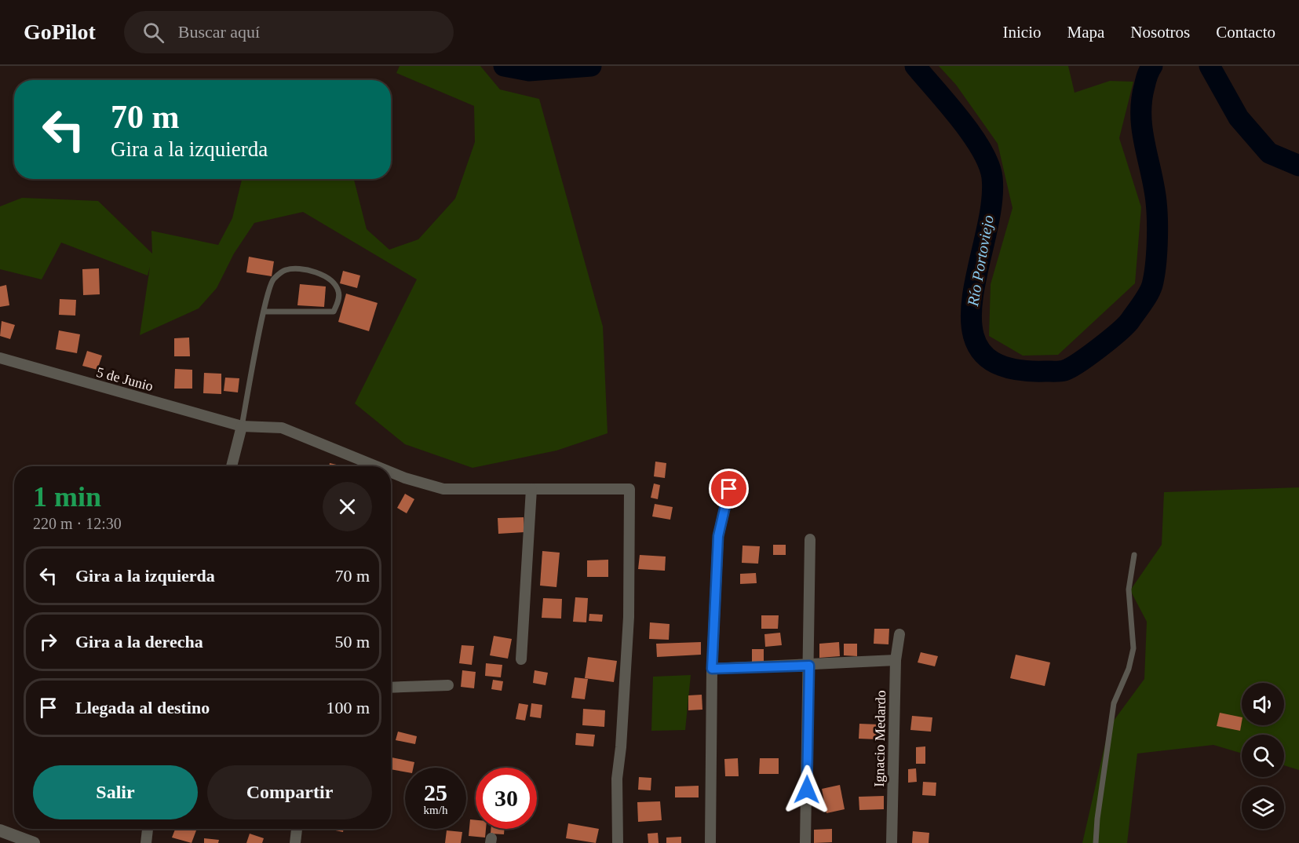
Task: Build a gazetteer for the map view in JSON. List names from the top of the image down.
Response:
{
  "streets": {
    "street": ["5 de Junio", "Ignacio Medardo"]
  },
  "water": ["Río Portoviejo"],
  "page": {
    "header": "GoPilot",
    "search": "Buscar aquí",
    "nav": [
      "Inicio",
      "Mapa",
      "Nosotros",
      "Contacto"
    ],
    "turn": ["70 m", "Gira a la izquierda"],
    "heading": ["1 min", "220 m · 12:30"],
    "list": [
      {
        "name": "Gira a la izquierda",
        "value": "70 m"
      },
      {
        "name": "Gira a la derecha",
        "value": "50 m"
      },
      {
        "name": "Llegada al destino",
        "value": "100 m"
      }
    ],
    "buttons": ["Salir", "Compartir"],
    "speed": "25 km/h",
    "limit": "30"
  }
}
